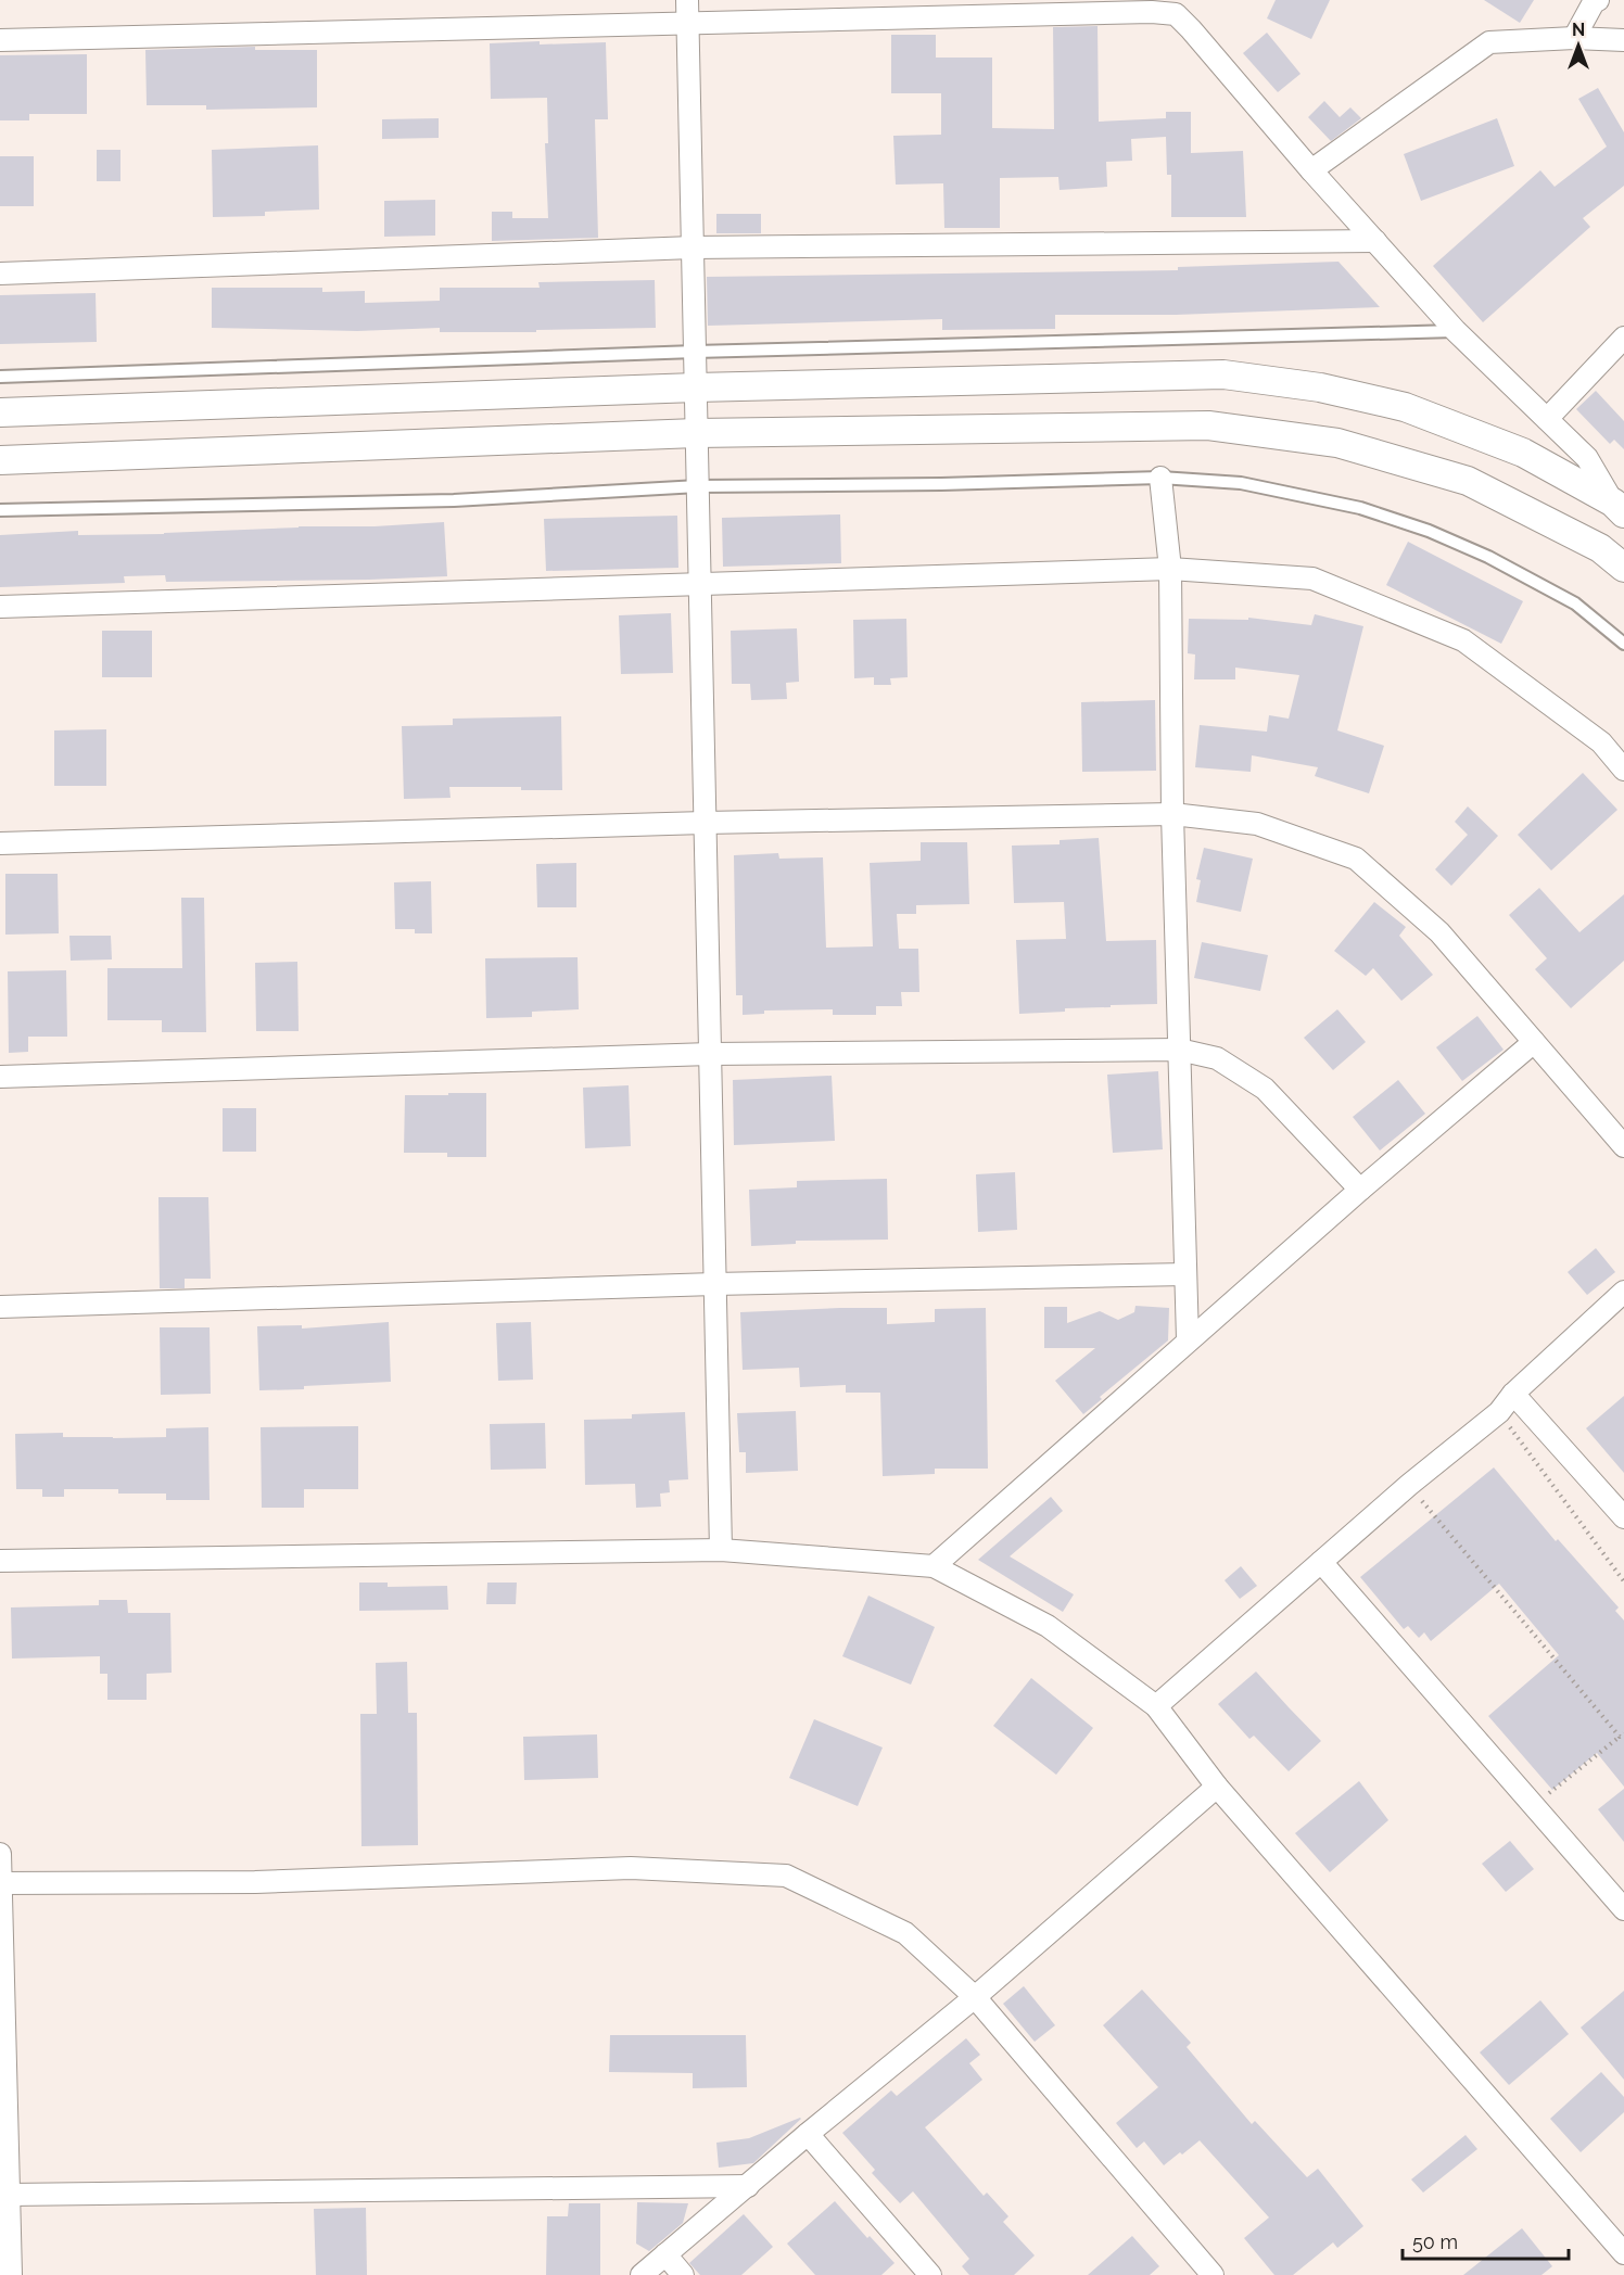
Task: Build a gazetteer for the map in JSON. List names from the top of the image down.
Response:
{
  "scale_bar": "50 m",
  "north": "top"
}
